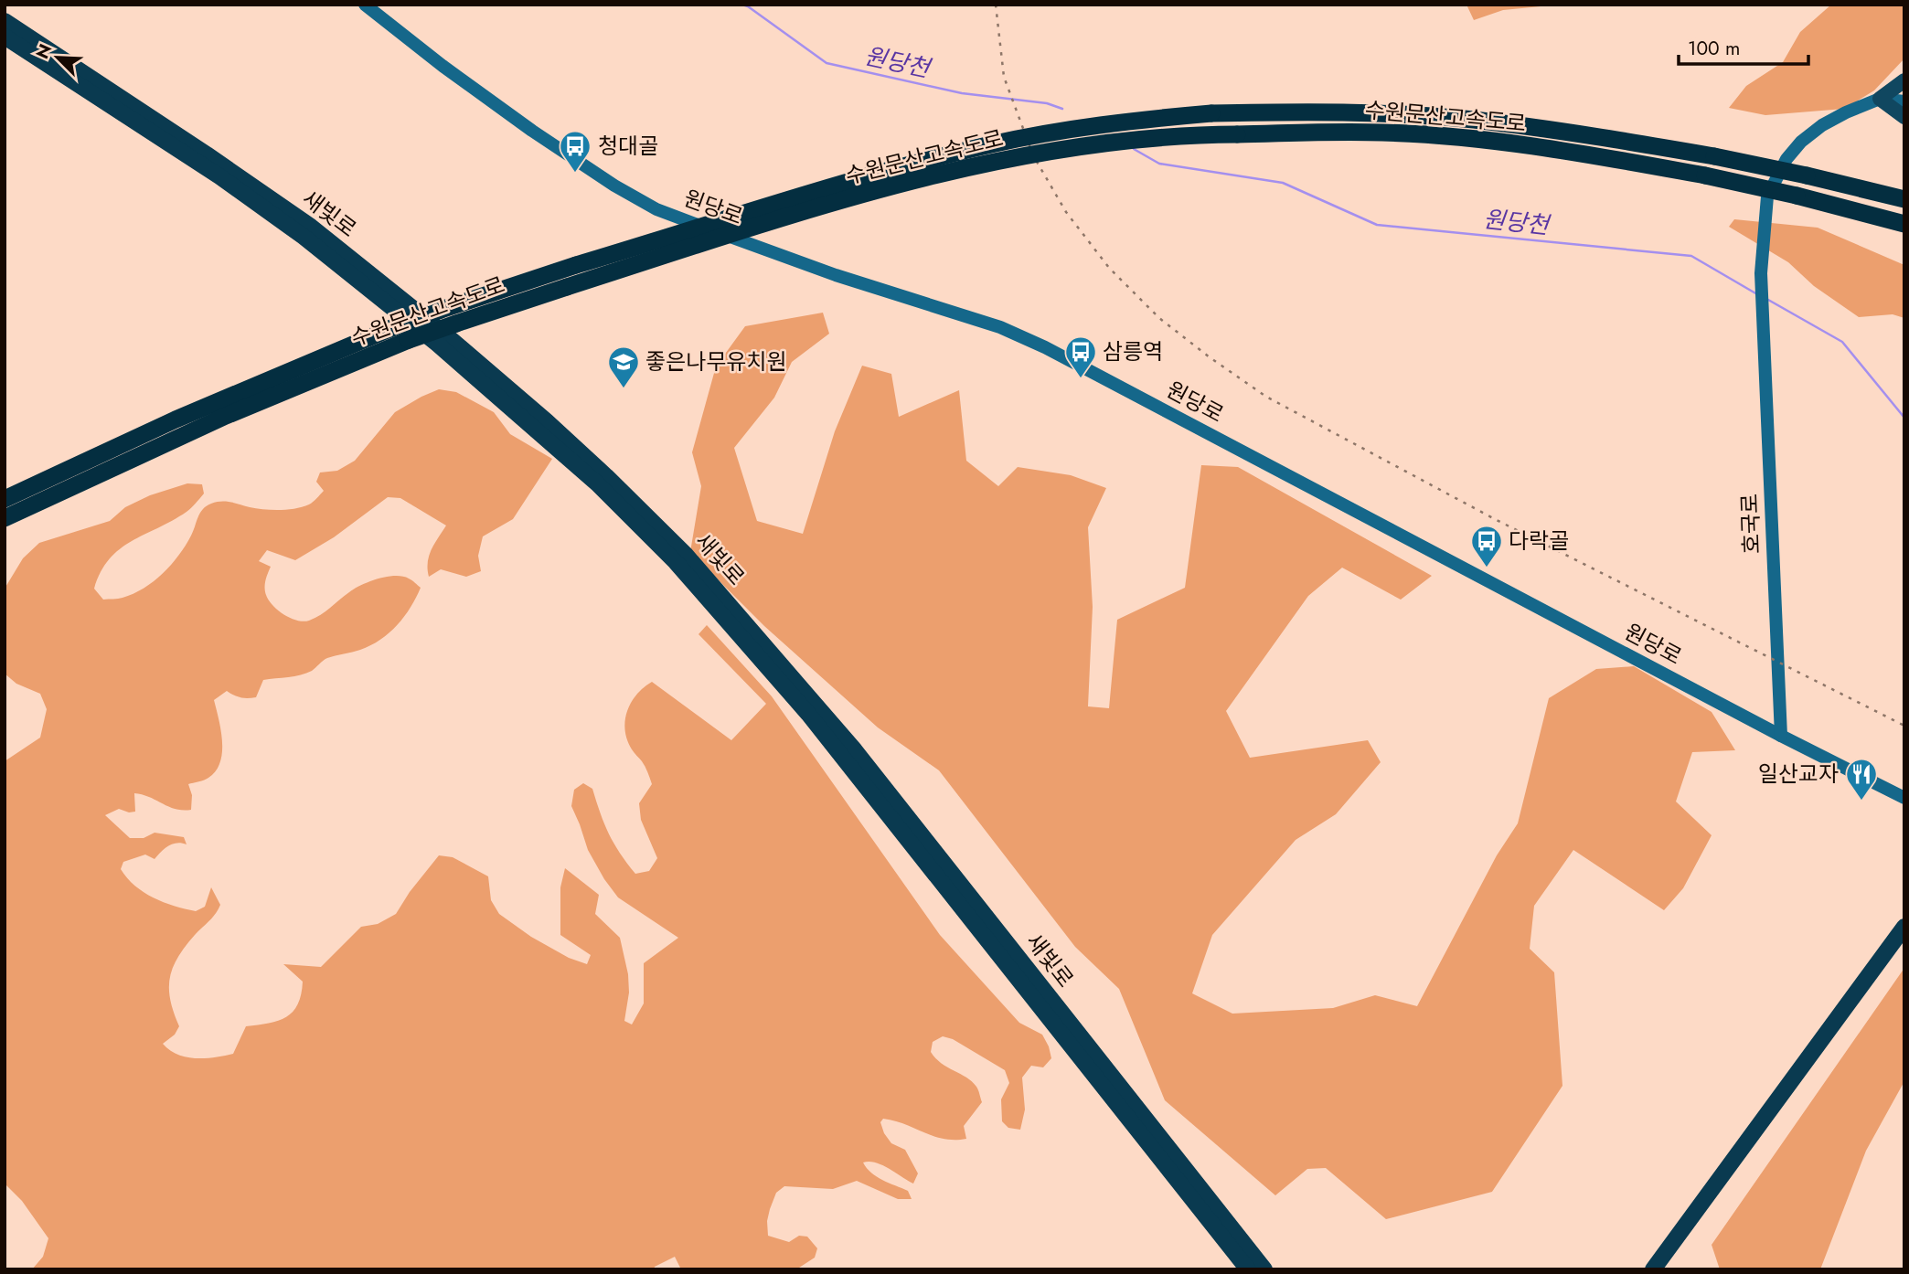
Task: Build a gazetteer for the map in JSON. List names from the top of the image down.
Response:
{
  "streets": {
    "highway": ["수원문산고속도로", "새빛로"],
    "main road": ["원당로", "호국로"]
  },
  "crossings": [
    ["원당로", "호국로"]
  ],
  "water": ["원당천"],
  "places": {
    "bus stop": ["청대골", "삼릉역", "다락골"],
    "school or university": ["좋은나무유치원"],
    "restaurant": ["일산교자"]
  },
  "scale_bar": "100 m",
  "north": "top left"
}
